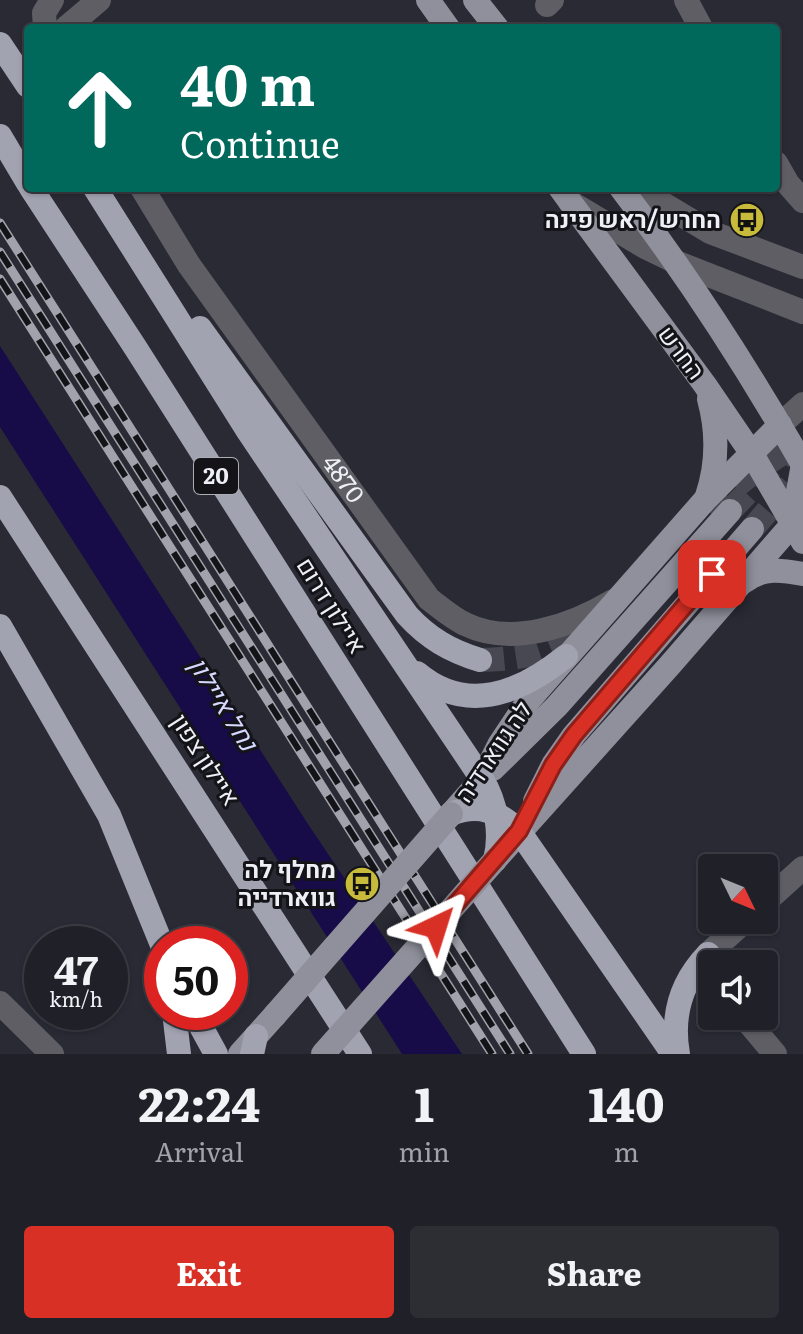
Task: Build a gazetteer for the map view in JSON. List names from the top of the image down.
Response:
{
  "streets": {
    "highway": ["20", "איילון דרום", "איילון צפון"],
    "main road": ["החרש", "לה גווארדיה"],
    "street": ["4870"]
  },
  "crossings": [
    ["החרש", "לה גווארדיה"],
    ["4870", "לה גווארדיה"]
  ],
  "water": ["נחל איילון"],
  "places": {
    "bus stop": ["החרש/ראש פינה", "מחלף לה גווארדייה"]
  },
  "north": "bottom right",
  "page": {
    "turn": ["40 m", "Continue"],
    "speed": "47 km/h",
    "limit": "50",
    "eta": [
      "22:24",
      "Arrival",
      "1",
      "min",
      "140",
      "m"
    ],
    "buttons": ["Exit", "Share"]
  }
}
